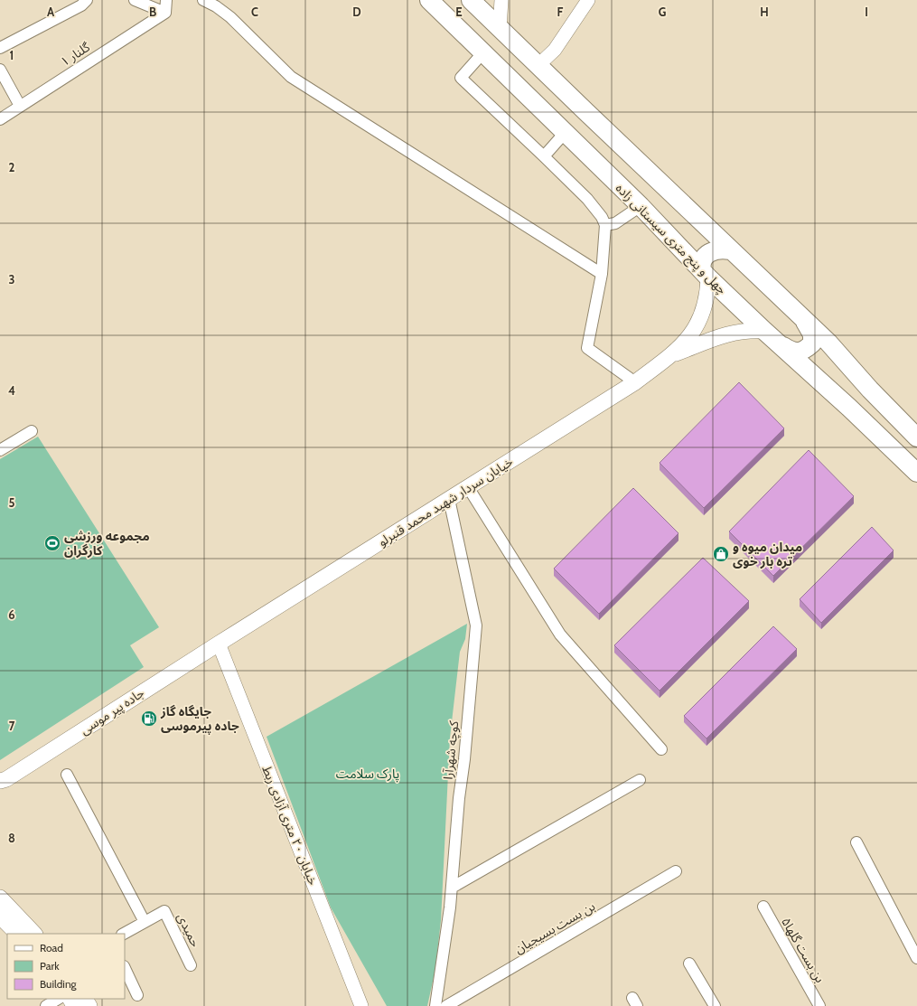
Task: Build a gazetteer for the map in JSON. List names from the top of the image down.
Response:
{
  "streets": {
    "highway": ["چهل و پنج متری سیستانی زاده"],
    "main road": ["خیابان سردار شهید محمد قنبرلو", "جاده پیر موسی"],
    "street": [
      "۱ گلنار",
      "کوچه شهرآرا",
      "خیابان ۲۰ متری آزادی ربط",
      "بن بست بسیجیان",
      "حمیدی",
      "بن بست گلها۵"
    ]
  },
  "crossings": [
    ["خیابان سردار شهید محمد قنبرلو", "جاده پیر موسی"],
    ["خیابان سردار شهید محمد قنبرلو", "کوچه شهرآرا"],
    ["خیابان سردار شهید محمد قنبرلو", "خیابان ۲۰ متری آزادی ربط"],
    ["جاده پیر موسی", "خیابان ۲۰ متری آزادی ربط"]
  ],
  "parks": ["پارک سلامت"],
  "places": {
    "sports": ["مجموعه ورزشی کارگران"],
    "shop": ["میدان میوه و تره بار خوی"],
    "fuel station": ["جایگاه گاز جاده پیرموسی"]
  },
  "legend": ["Road", "Park", "Building"],
  "grid": {
    "columns": [
      "A",
      "B",
      "C",
      "D",
      "E",
      "F",
      "G",
      "H",
      "I"
    ],
    "rows": [
      "1",
      "2",
      "3",
      "4",
      "5",
      "6",
      "7",
      "8"
    ]
  }
}
